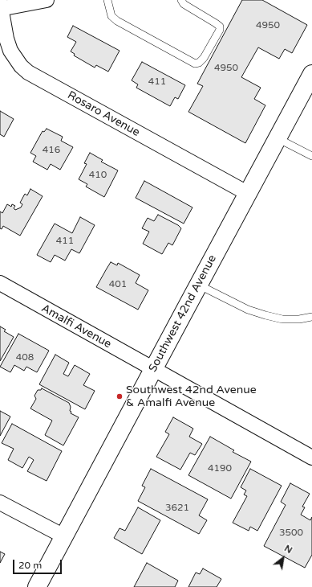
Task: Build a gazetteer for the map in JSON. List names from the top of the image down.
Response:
{
  "streets": {
    "main road": ["Southwest 42nd Avenue"],
    "street": ["Rosaro Avenue", "Amalfi Avenue"]
  },
  "crossings": [
    ["Rosaro Avenue", "Southwest 42nd Avenue"],
    ["Southwest 42nd Avenue", "Amalfi Avenue"]
  ],
  "places": ["Southwest 42nd Avenue & Amalfi Avenue"],
  "house_numbers": [
    "4950",
    "4950",
    "411",
    "416",
    "410",
    "411",
    "401",
    "408",
    "4190",
    "3621",
    "3500"
  ],
  "scale_bar": "20 m",
  "north": "top right"
}
